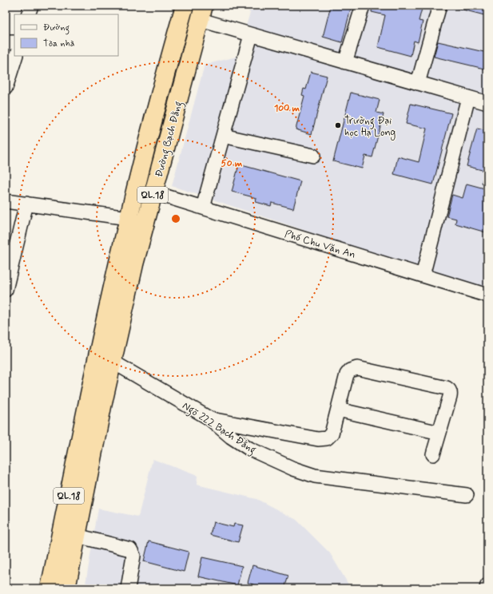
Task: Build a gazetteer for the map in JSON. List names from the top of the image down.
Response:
{
  "streets": {
    "highway": ["Đường Bạch Đằng", "QL.18"],
    "street": ["Phố Chu Văn An", "Ngõ 222 Bạch Đằng"]
  },
  "crossings": [
    ["Đường Bạch Đằng", "QL.18"],
    ["Đường Bạch Đằng", "Phố Chu Văn An"],
    ["Đường Bạch Đằng", "Ngõ 222 Bạch Đằng"]
  ],
  "places": ["Trường Đại học Hạ Long"],
  "legend": ["Đường", "Tòa nhà"],
  "rings": ["100 m", "50 m"]
}
